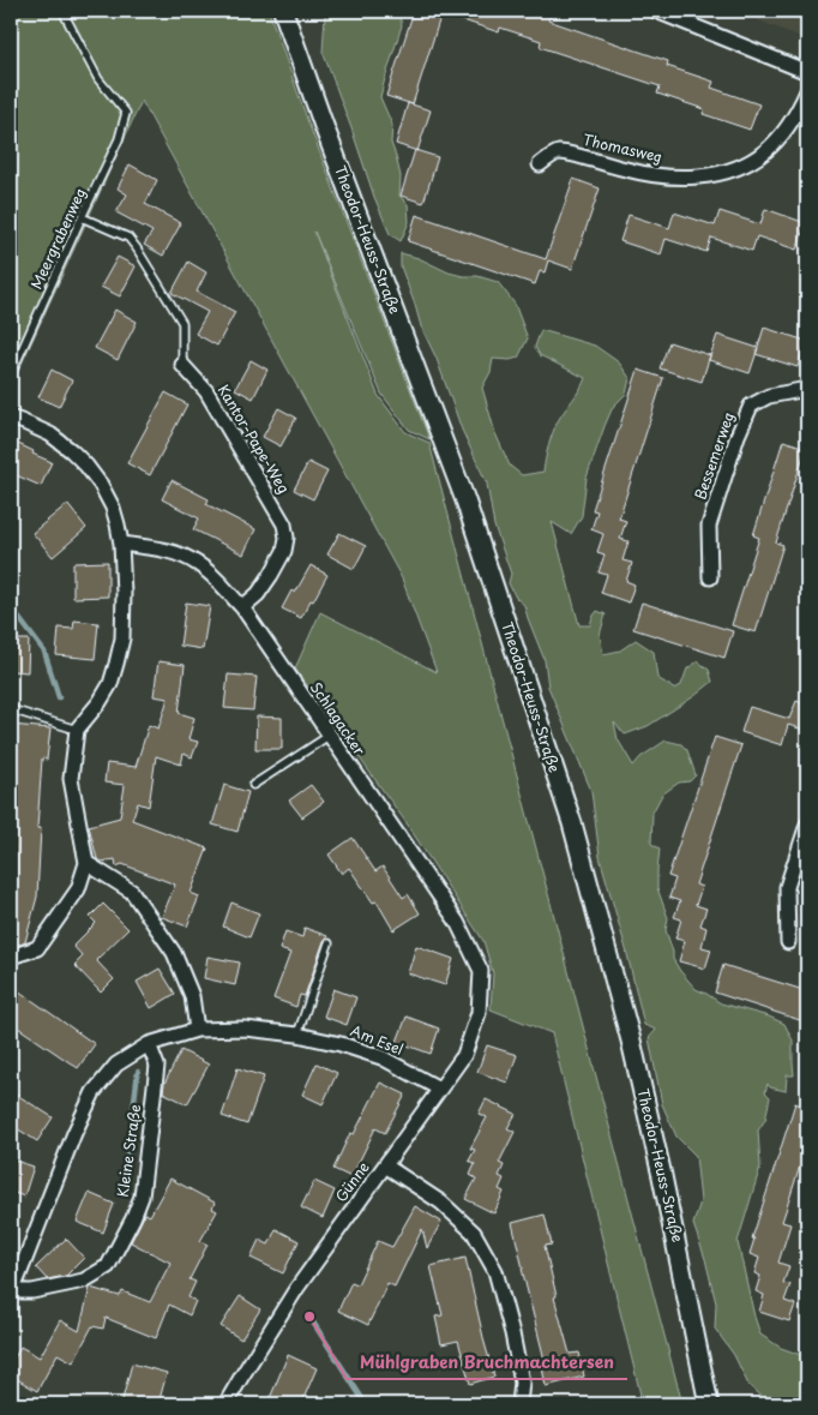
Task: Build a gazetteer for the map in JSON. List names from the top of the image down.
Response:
{
  "streets": {
    "street": [
      "Thomasweg",
      "Theodor-Heuss-Straße",
      "Kantor-Pape-Weg",
      "Bessemerweg",
      "Schlagacker",
      "Am Esel",
      "Kleine Straße",
      "Günne"
    ],
    "lane": ["Meergrabenweg"]
  },
  "crossings": [
    ["Meergrabenweg", "Kantor-Pape-Weg"],
    ["Kantor-Pape-Weg", "Schlagacker"],
    ["Schlagacker", "Günne"],
    ["Am Esel", "Kleine Straße"],
    ["Am Esel", "Günne"]
  ],
  "places": ["Mühlgraben Bruchmachtersen"]
}
